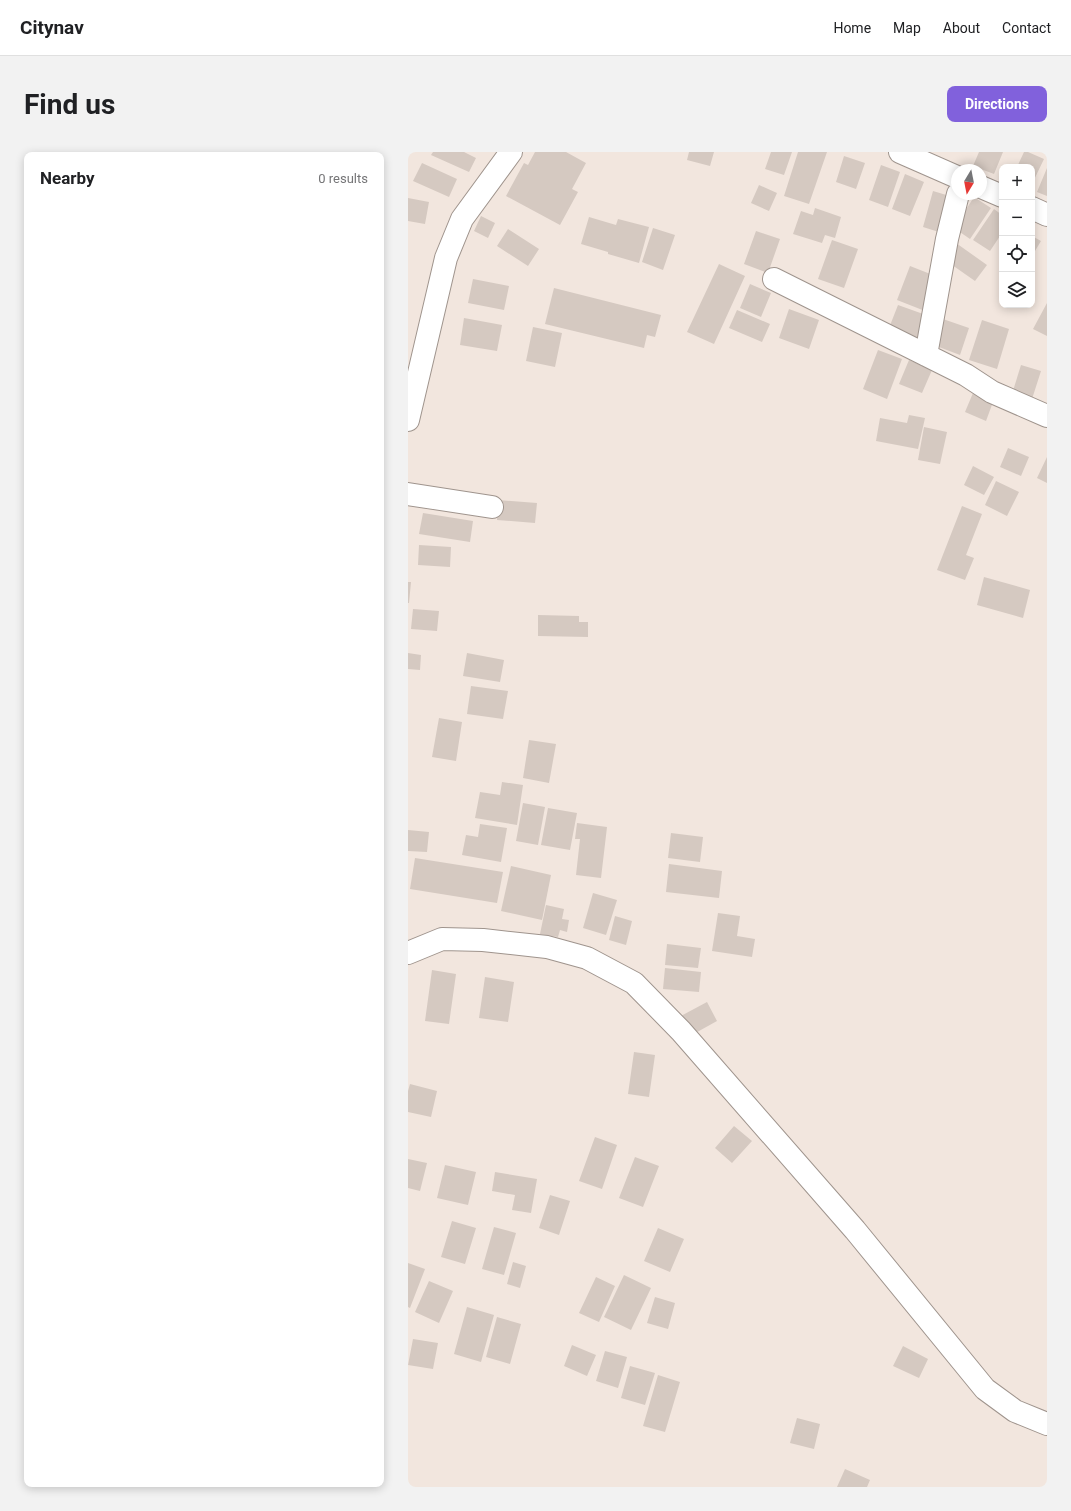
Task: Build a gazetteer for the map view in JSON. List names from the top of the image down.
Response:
{
  "north": "bottom",
  "page": {
    "header": "Citynav",
    "nav": [
      "Home",
      "Map",
      "About",
      "Contact"
    ],
    "buttons": "Directions",
    "title": "Find us",
    "heading": ["Nearby", "0 results"],
    "map_buttons": ["+", "−"]
  }
}
